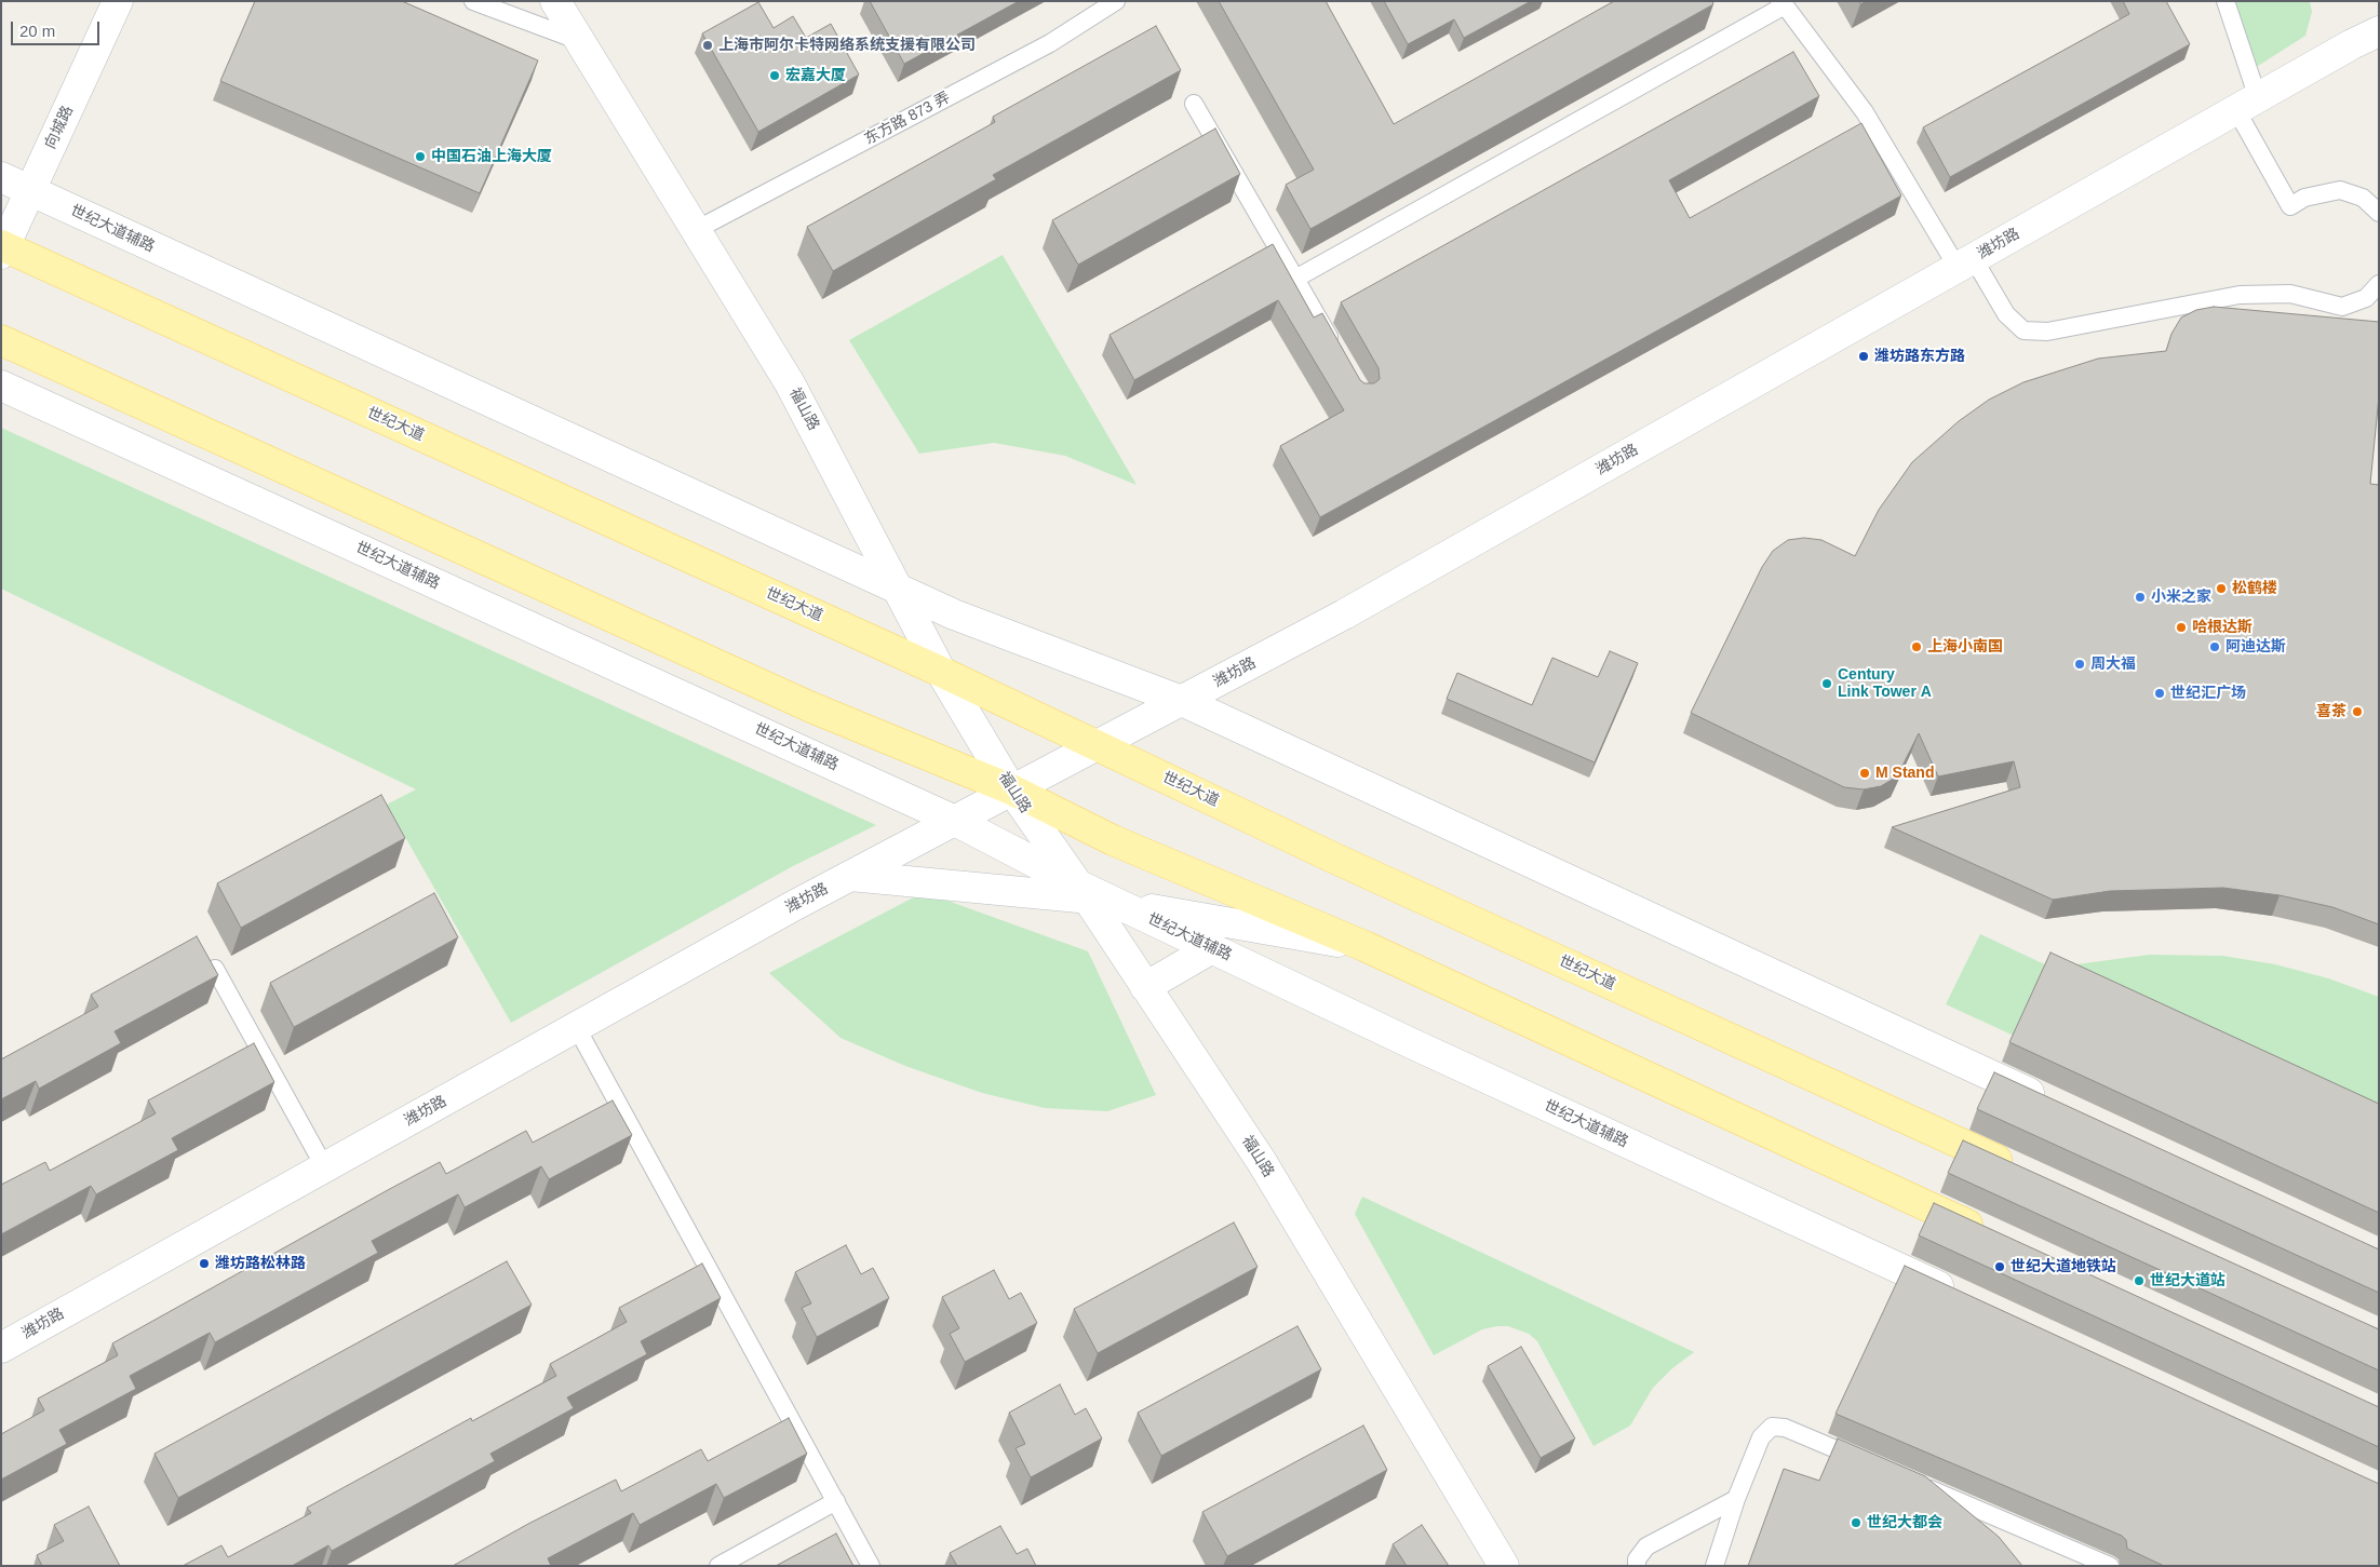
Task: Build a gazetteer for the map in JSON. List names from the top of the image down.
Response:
{
  "streets": {
    "main road": ["世纪大道"],
    "street": [
      "向城路",
      "世纪大道辅路",
      "潍坊路",
      "福山路"
    ],
    "lane": ["东方路 873 弄"]
  },
  "crossings": [
    ["东方路 873 弄", "福山路"],
    ["向城路", "世纪大道辅路"],
    ["向城路", "世纪大道"],
    ["世纪大道辅路", "潍坊路"],
    ["世纪大道辅路", "福山路"],
    ["潍坊路", "福山路"],
    ["潍坊路", "世纪大道"],
    ["福山路", "世纪大道"]
  ],
  "places": [
    "上海市阿尔卡特网络系统支援有限公司",
    "宏嘉大厦",
    "中国石油上海大厦",
    "潍坊路东方路",
    "松鹤楼",
    "小米之家",
    "哈根达斯",
    "上海小南国",
    "阿迪达斯",
    "周大福",
    "Century Link Tower A",
    "世纪汇广场",
    "喜茶",
    "M Stand",
    "潍坊路松林路",
    "世纪大道地铁站",
    "世纪大道站",
    "世纪大都会"
  ],
  "scale_bar": "20 m"
}
